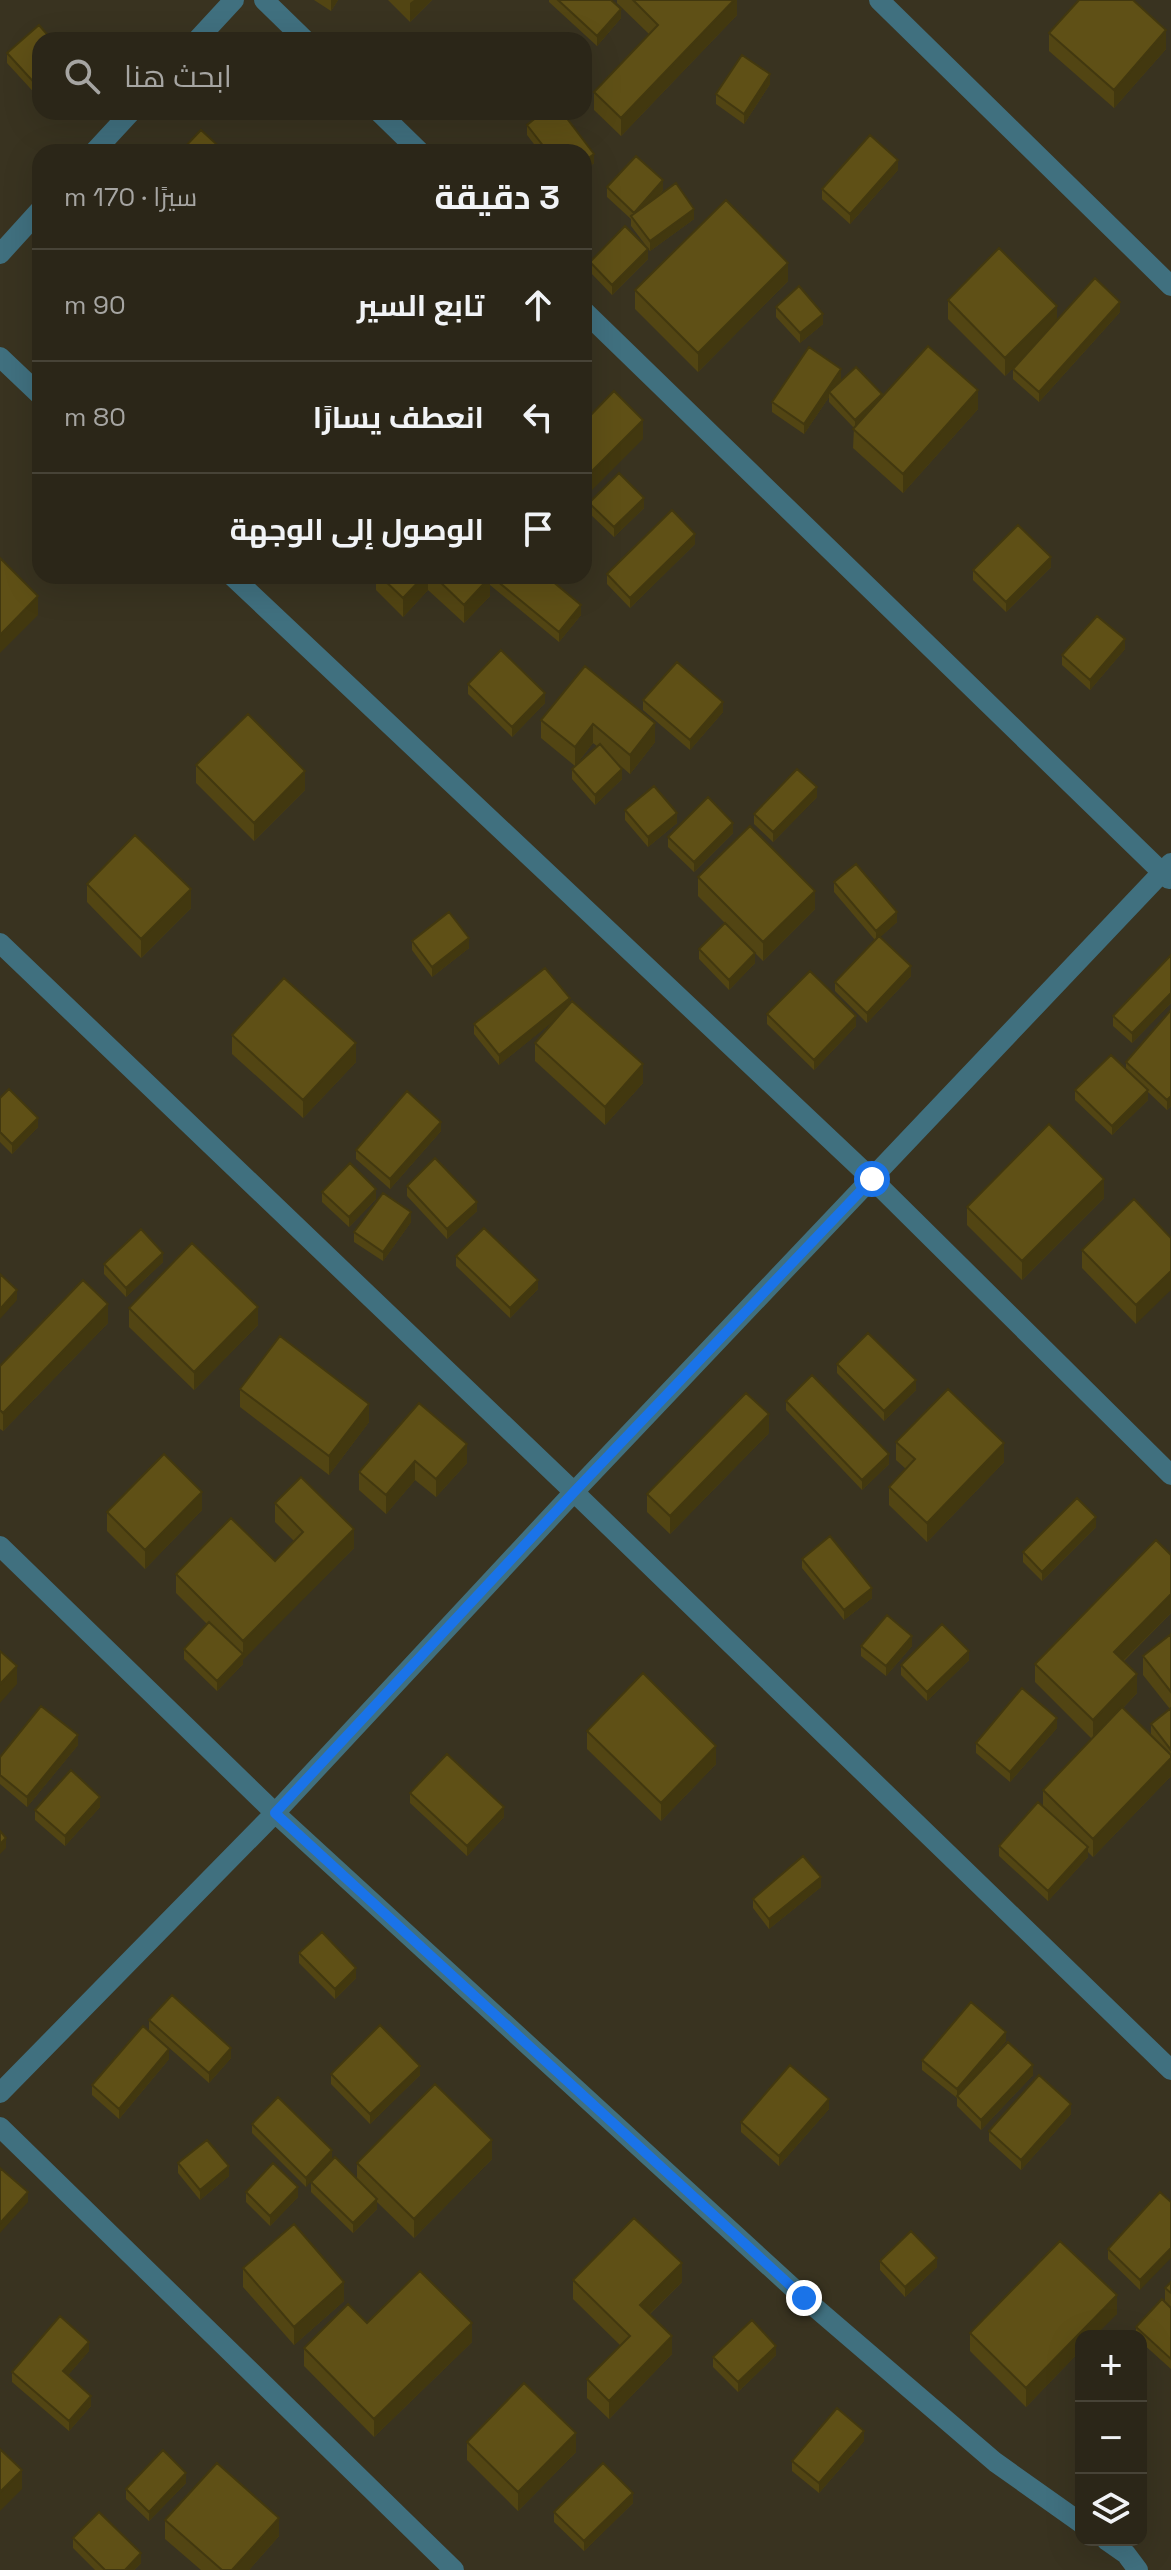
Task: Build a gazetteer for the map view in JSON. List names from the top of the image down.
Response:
{
  "page": {
    "search": "ابحث هنا",
    "heading": ["3 دقيقة", "سيرًا · 170 m"],
    "list": [
      ["تابع السير", "90 m"],
      ["انعطف يسارًا", "80 m"],
      "الوصول إلى الوجهة"
    ],
    "map_buttons": ["+", "−"]
  }
}
